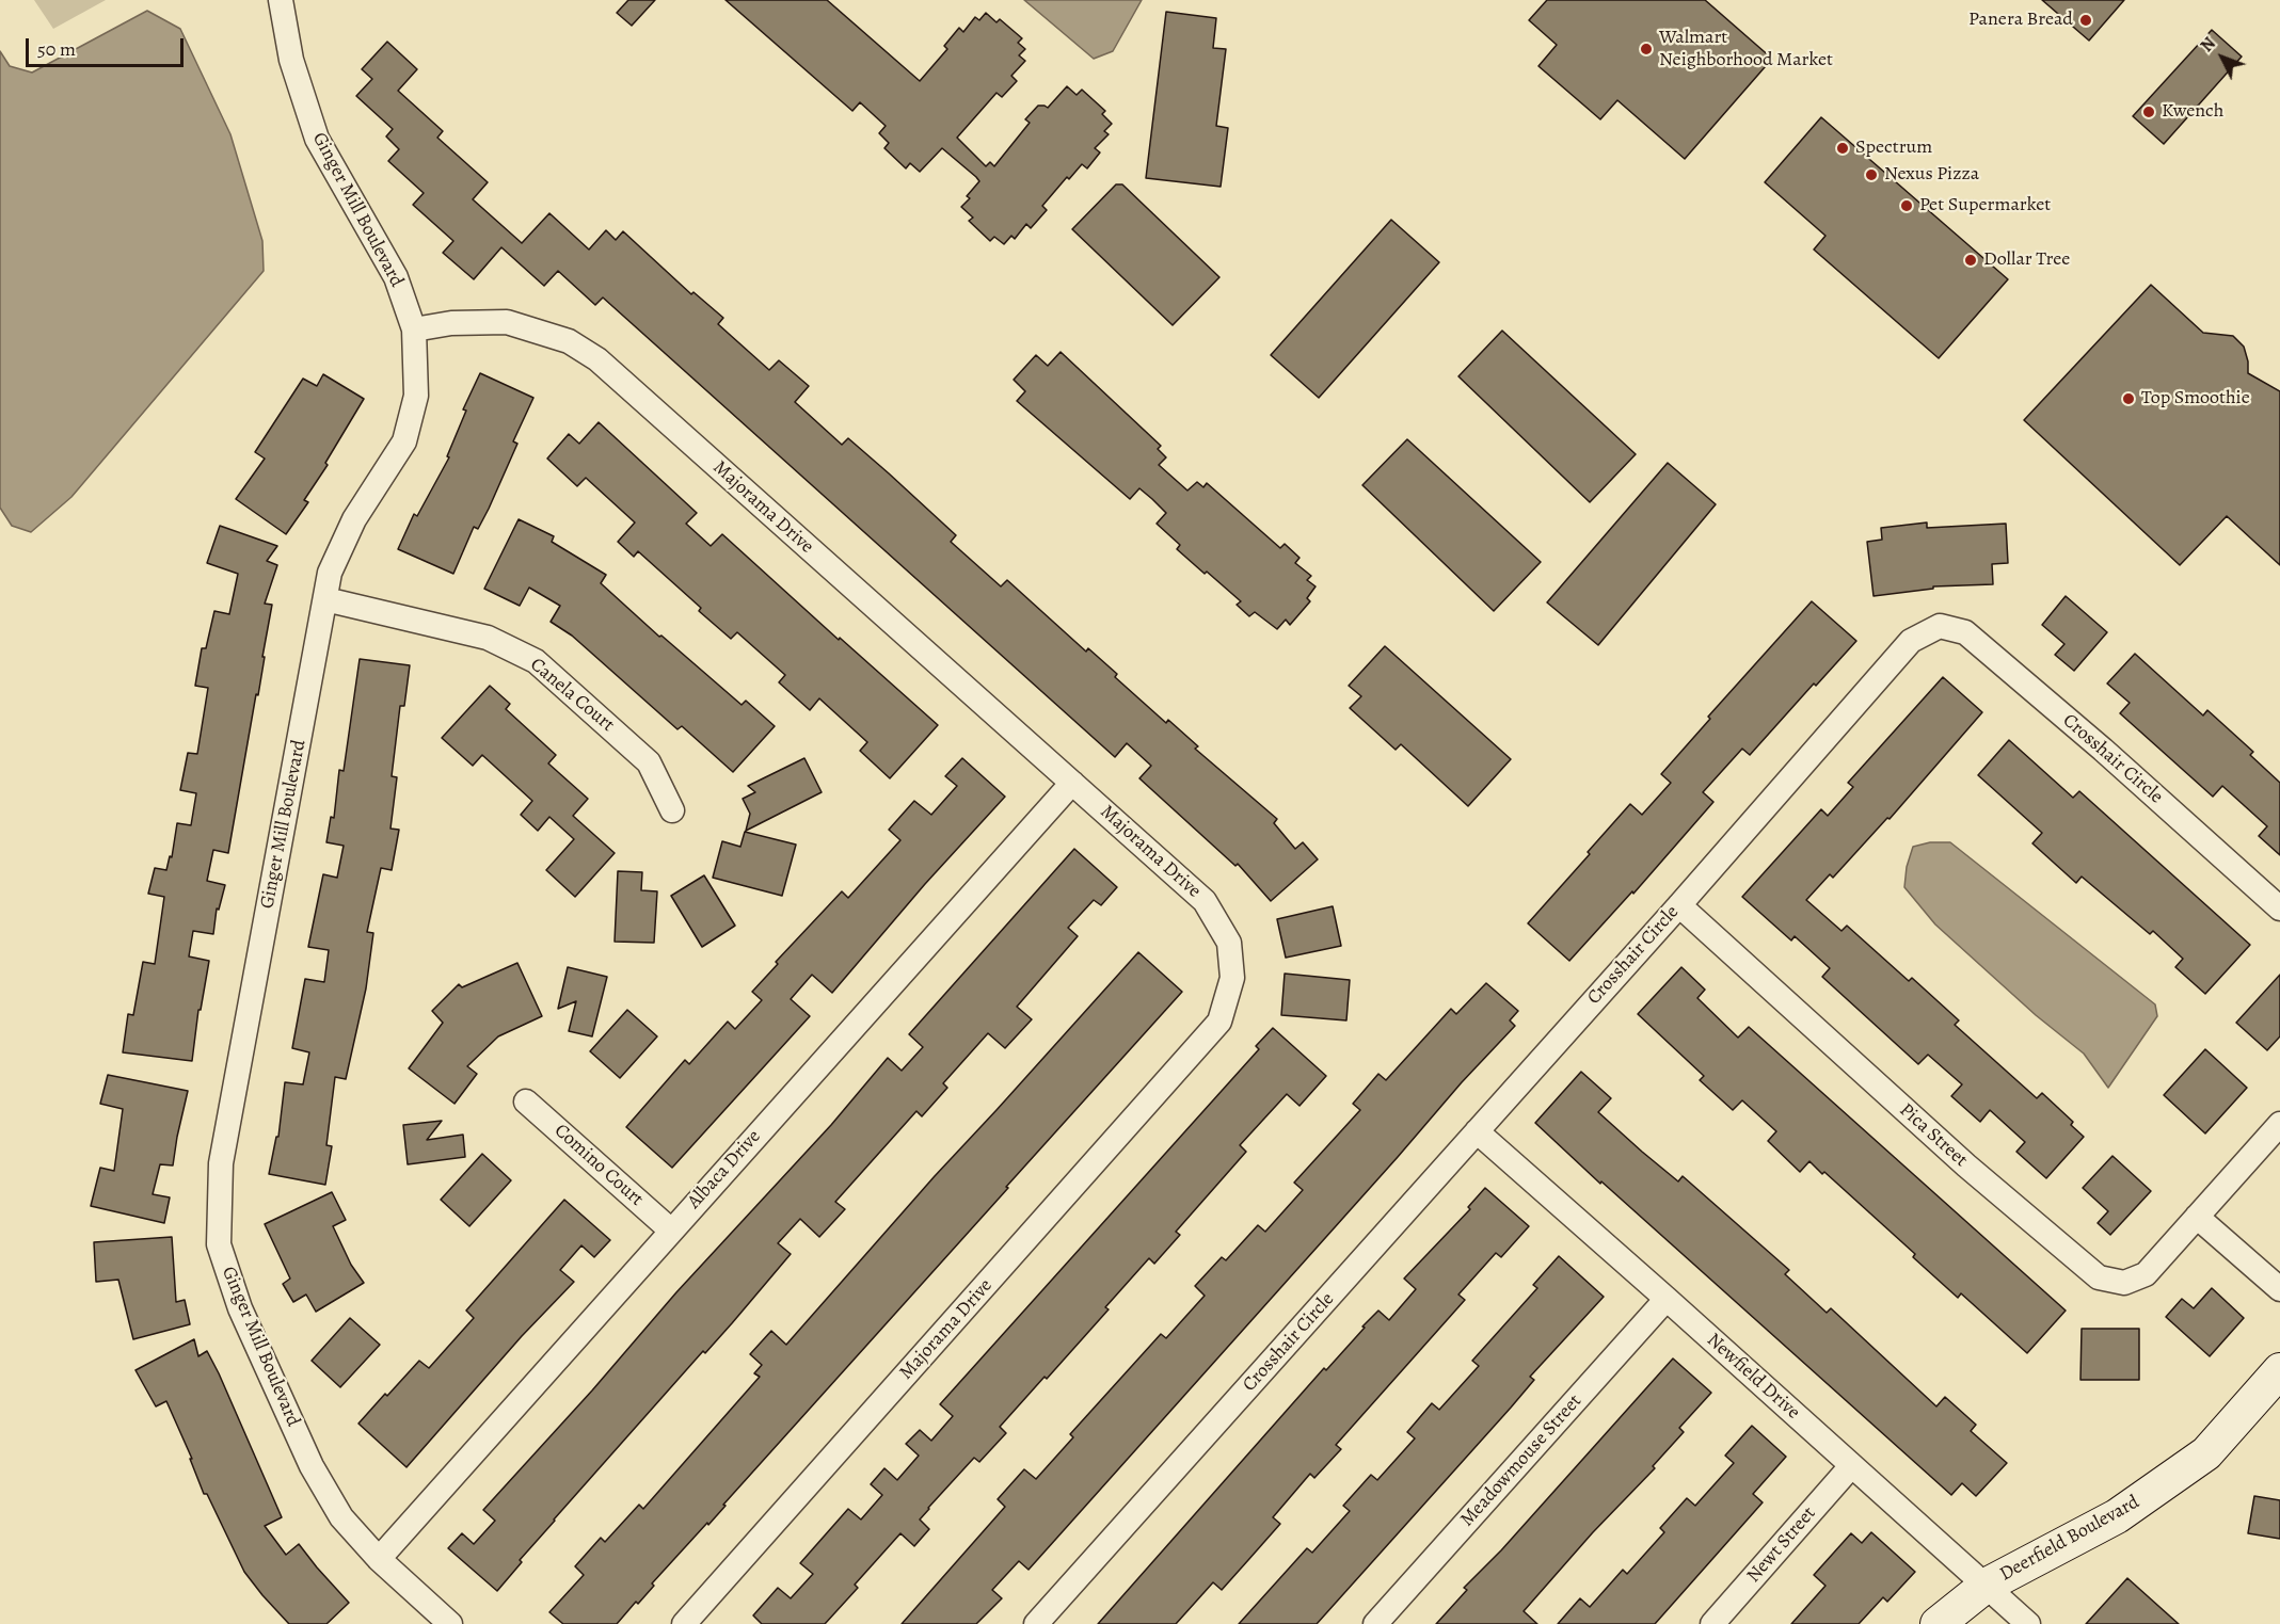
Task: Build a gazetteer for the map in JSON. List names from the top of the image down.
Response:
{
  "streets": {
    "street": [
      "Ginger Mill Boulevard",
      "Majorama Drive",
      "Canela Court",
      "Crosshair Circle",
      "Pica Street",
      "Comino Court",
      "Albaca Drive",
      "Newfield Drive",
      "Meadowmouse Street",
      "Deerfield Boulevard",
      "Newt Street"
    ]
  },
  "crossings": [
    ["Ginger Mill Boulevard", "Majorama Drive"],
    ["Ginger Mill Boulevard", "Canela Court"],
    ["Ginger Mill Boulevard", "Albaca Drive"],
    ["Majorama Drive", "Albaca Drive"],
    ["Crosshair Circle", "Pica Street"],
    ["Crosshair Circle", "Newfield Drive"],
    ["Comino Court", "Albaca Drive"],
    ["Newfield Drive", "Meadowmouse Street"],
    ["Newfield Drive", "Deerfield Boulevard"],
    ["Newfield Drive", "Newt Street"]
  ],
  "places": [
    "Panera Bread",
    "Walmart Neighborhood Market",
    "Kwench",
    "Spectrum",
    "Nexus Pizza",
    "Pet Supermarket",
    "Dollar Tree",
    "Top Smoothie"
  ],
  "scale_bar": "50 m",
  "north": "top left"
}
